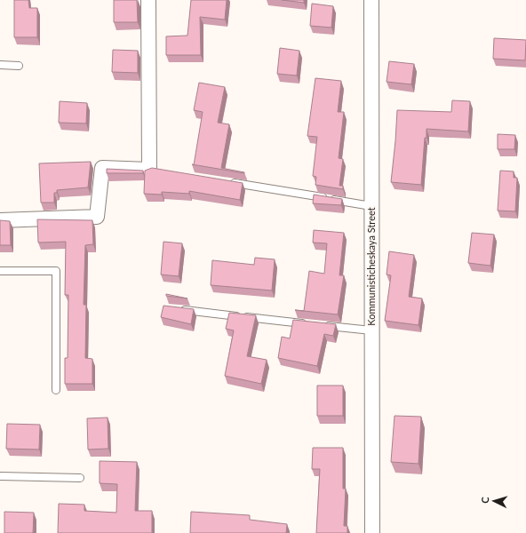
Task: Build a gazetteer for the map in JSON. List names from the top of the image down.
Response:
{
  "streets": {
    "street": ["Kommunisticheskaya Street"]
  },
  "north": "left"
}
